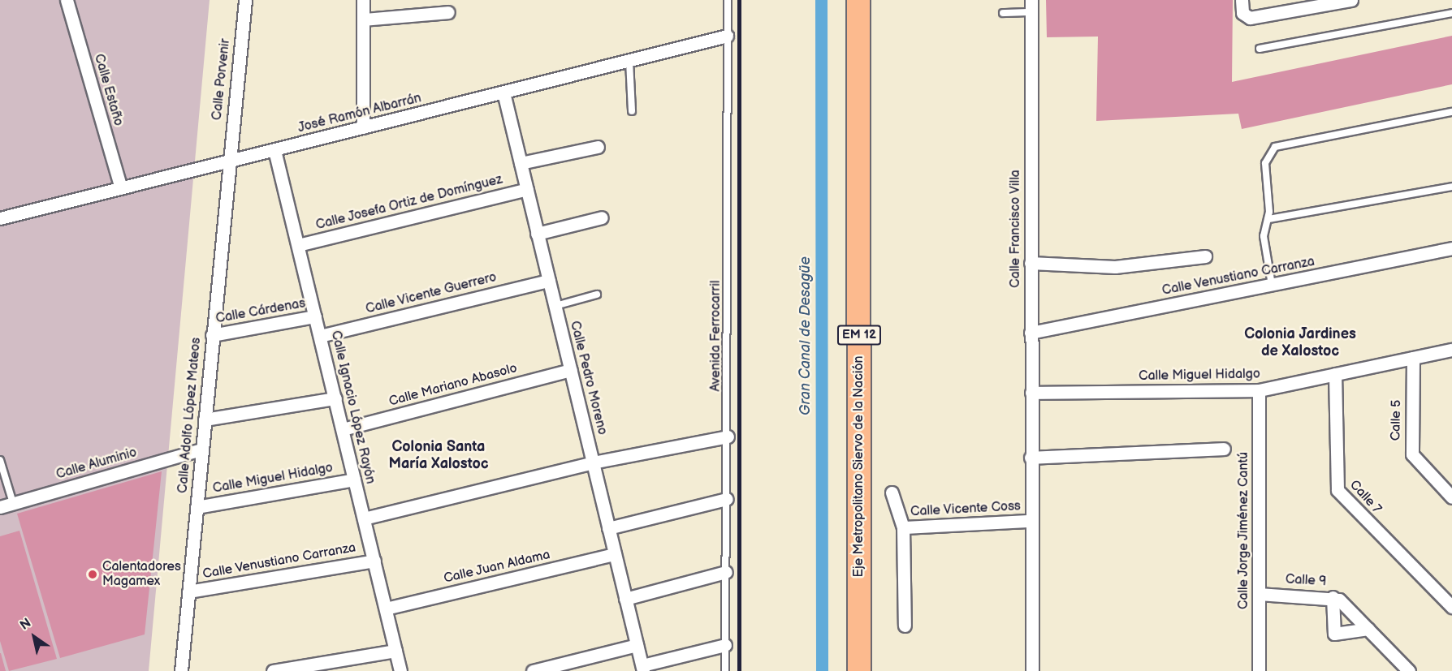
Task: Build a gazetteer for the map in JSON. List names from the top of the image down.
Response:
{
  "streets": {
    "highway": ["EM 12", "Eje Metropolitano Siervo de la Nación"],
    "street": [
      "Calle Porvenir",
      "Calle Estaño",
      "José Ramón Albarrán",
      "Calle Josefa Ortiz de Domínguez",
      "Calle Francisco Villa",
      "Calle Venustiano Carranza",
      "Calle Vicente Guerrero",
      "Calle Cárdenas",
      "Calle Miguel Hidalgo",
      "Calle Pedro Moreno",
      "Calle Mariano Abasolo",
      "Calle Ignacio López Rayón",
      "Calle Adolfo López Mateos",
      "Calle 5",
      "Calle Aluminio",
      "Calle 7",
      "Calle Vicente Coss",
      "Calle Jorge Jiménez Cantú",
      "Calle Juan Aldama",
      "Calle 9"
    ],
    "lane": ["Avenida Ferrocarril"]
  },
  "crossings": [
    ["Calle Porvenir", "José Ramón Albarrán"],
    ["Calle Porvenir", "Calle Adolfo López Mateos"],
    ["Calle Estaño", "José Ramón Albarrán"],
    ["José Ramón Albarrán", "Avenida Ferrocarril"],
    ["José Ramón Albarrán", "Calle Pedro Moreno"],
    ["José Ramón Albarrán", "Calle Ignacio López Rayón"],
    ["José Ramón Albarrán", "Calle Adolfo López Mateos"],
    ["Calle Josefa Ortiz de Domínguez", "Calle Pedro Moreno"],
    ["Calle Josefa Ortiz de Domínguez", "Calle Ignacio López Rayón"],
    ["Calle Francisco Villa", "Calle Venustiano Carranza"],
    ["Calle Francisco Villa", "Calle Miguel Hidalgo"],
    ["Calle Francisco Villa", "Calle Vicente Coss"],
    ["Calle Venustiano Carranza", "Calle Ignacio López Rayón"],
    ["Calle Venustiano Carranza", "Calle Adolfo López Mateos"],
    ["Calle Vicente Guerrero", "Calle Pedro Moreno"],
    ["Calle Vicente Guerrero", "Calle Ignacio López Rayón"],
    ["Calle Cárdenas", "Calle Ignacio López Rayón"],
    ["Calle Cárdenas", "Calle Adolfo López Mateos"],
    ["Calle Miguel Hidalgo", "Calle Ignacio López Rayón"],
    ["Calle Miguel Hidalgo", "Calle Adolfo López Mateos"],
    ["Calle Miguel Hidalgo", "Calle 5"],
    ["Calle Miguel Hidalgo", "Calle 7"],
    ["Calle Miguel Hidalgo", "Calle Jorge Jiménez Cantú"],
    ["Calle Pedro Moreno", "Calle Mariano Abasolo"],
    ["Calle Pedro Moreno", "Calle Juan Aldama"],
    ["Calle Mariano Abasolo", "Calle Ignacio López Rayón"],
    ["Calle Ignacio López Rayón", "Calle Juan Aldama"],
    ["Calle Adolfo López Mateos", "Calle Aluminio"],
    ["Calle Jorge Jiménez Cantú", "Calle 9"]
  ],
  "districts": ["Colonia Jardines de Xalostoc", "Colonia Santa María Xalostoc"],
  "water": ["Gran Canal de Desagüe"],
  "places": ["Calentadores Magamex"],
  "north": "top left"
}
